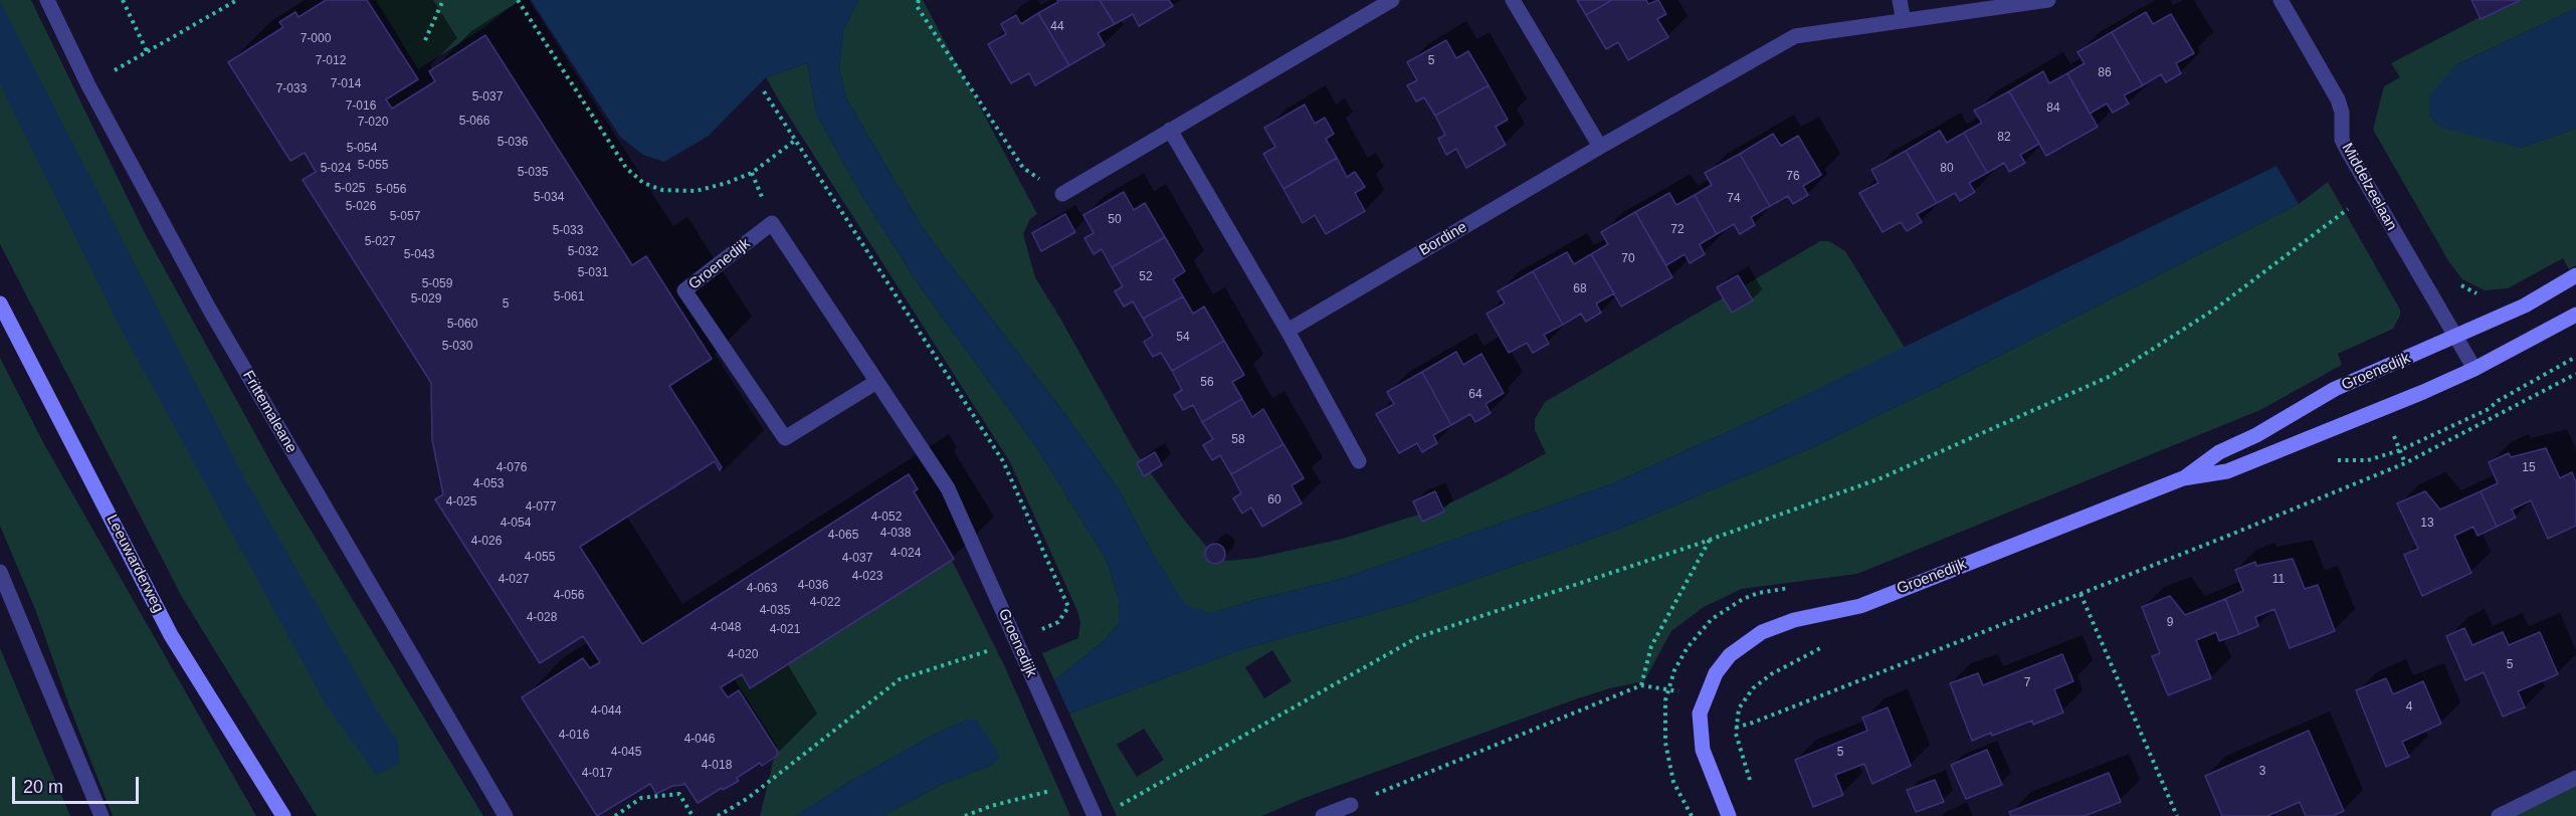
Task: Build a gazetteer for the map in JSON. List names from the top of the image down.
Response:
{
  "streets": {
    "main road": ["Groenedijk", "Leeuwarderweg"],
    "street": ["Middelzeelaan", "Bordine", "Frittemaleane"]
  },
  "crossings": [
    ["Middelzeelaan", "Groenedijk"]
  ],
  "house_numbers": [
    "44",
    "7-000",
    "7-012",
    "5",
    "86",
    "7-014",
    "7-033",
    "5-037",
    "7-016",
    "84",
    "5-066",
    "7-020",
    "82",
    "5-036",
    "5-054",
    "5-055",
    "5-024",
    "80",
    "5-035",
    "76",
    "5-025",
    "5-056",
    "5-034",
    "74",
    "5-026",
    "5-057",
    "50",
    "72",
    "5-033",
    "5-027",
    "5-032",
    "5-043",
    "70",
    "5-031",
    "52",
    "5-059",
    "68",
    "5-061",
    "5-029",
    "5",
    "5-060",
    "54",
    "5-030",
    "56",
    "64",
    "58",
    "4-076",
    "15",
    "4-053",
    "60",
    "4-025",
    "4-077",
    "4-052",
    "4-054",
    "13",
    "4-038",
    "4-065",
    "4-026",
    "4-024",
    "4-055",
    "4-037",
    "4-023",
    "4-027",
    "11",
    "4-036",
    "4-063",
    "4-056",
    "4-022",
    "4-035",
    "4-028",
    "9",
    "4-048",
    "4-021",
    "4-020",
    "5",
    "7",
    "4",
    "4-044",
    "4-016",
    "4-046",
    "4-045",
    "5",
    "4-018",
    "3",
    "4-017"
  ],
  "scale_bar": "20 m"
}
